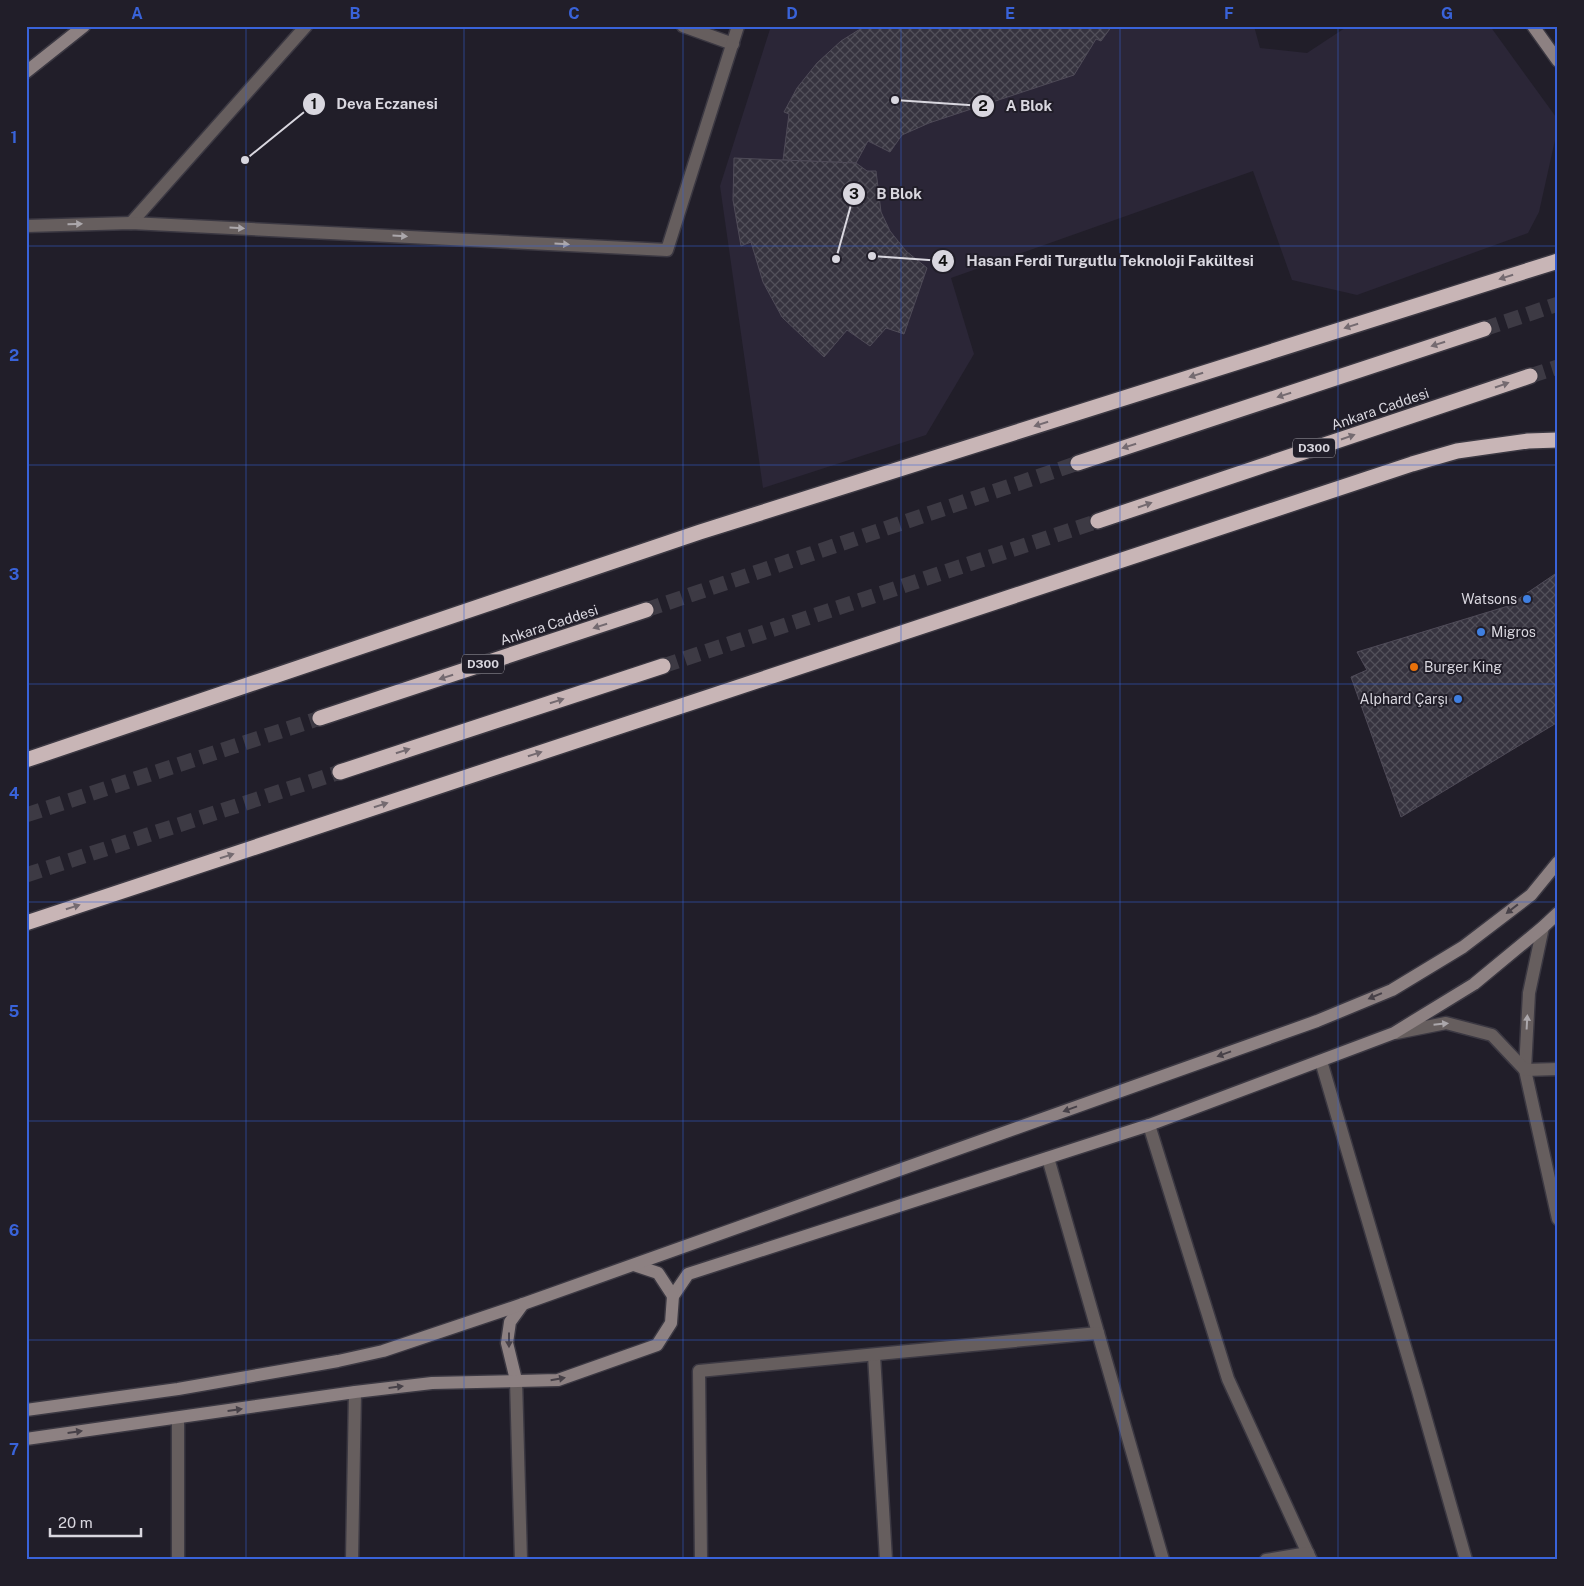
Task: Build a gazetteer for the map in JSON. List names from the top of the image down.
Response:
{
  "streets": {
    "highway": ["Ankara Caddesi", "D300"]
  },
  "places": [
    "A Blok",
    "Deva Eczanesi",
    "Hasan Ferdi Turgutlu Teknoloji Fakültesi",
    "B Blok",
    "Watsons",
    "Migros",
    "Burger King",
    "Alphard Çarşı"
  ],
  "scale_bar": "20 m",
  "grid": {
    "columns": [
      "A",
      "B",
      "C",
      "D",
      "E",
      "F",
      "G"
    ],
    "rows": [
      "1",
      "2",
      "3",
      "4",
      "5",
      "6",
      "7"
    ]
  }
}
